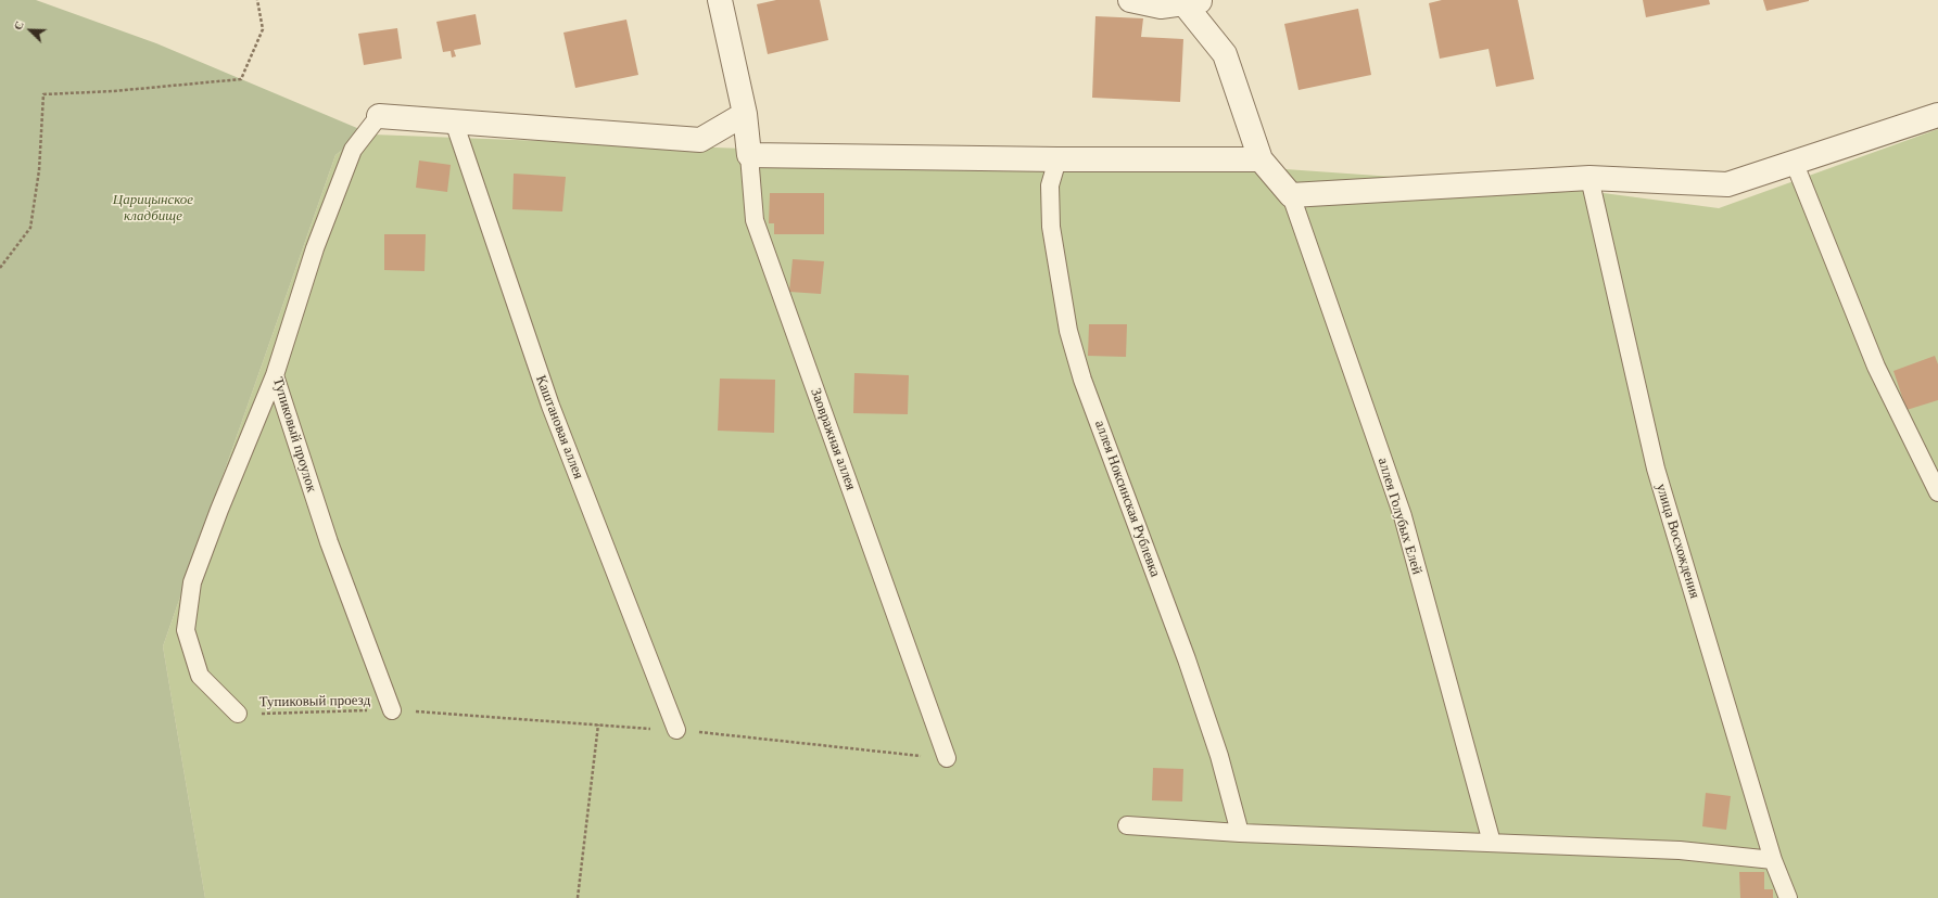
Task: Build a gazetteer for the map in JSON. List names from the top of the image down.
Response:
{
  "streets": {
    "street": ["Заовражная аллея"],
    "lane": [
      "Каштановая аллея",
      "Тупиковый проулок",
      "аллея Ноксинская Рублевка",
      "аллея Голубых Елей",
      "улица Восхождения"
    ],
    "path": ["Тупиковый проезд"]
  },
  "crossings": [
    ["Тупиковый проулок", "Тупиковый проезд"]
  ],
  "parks": ["Царицынское кладбище"],
  "north": "top left"
}
